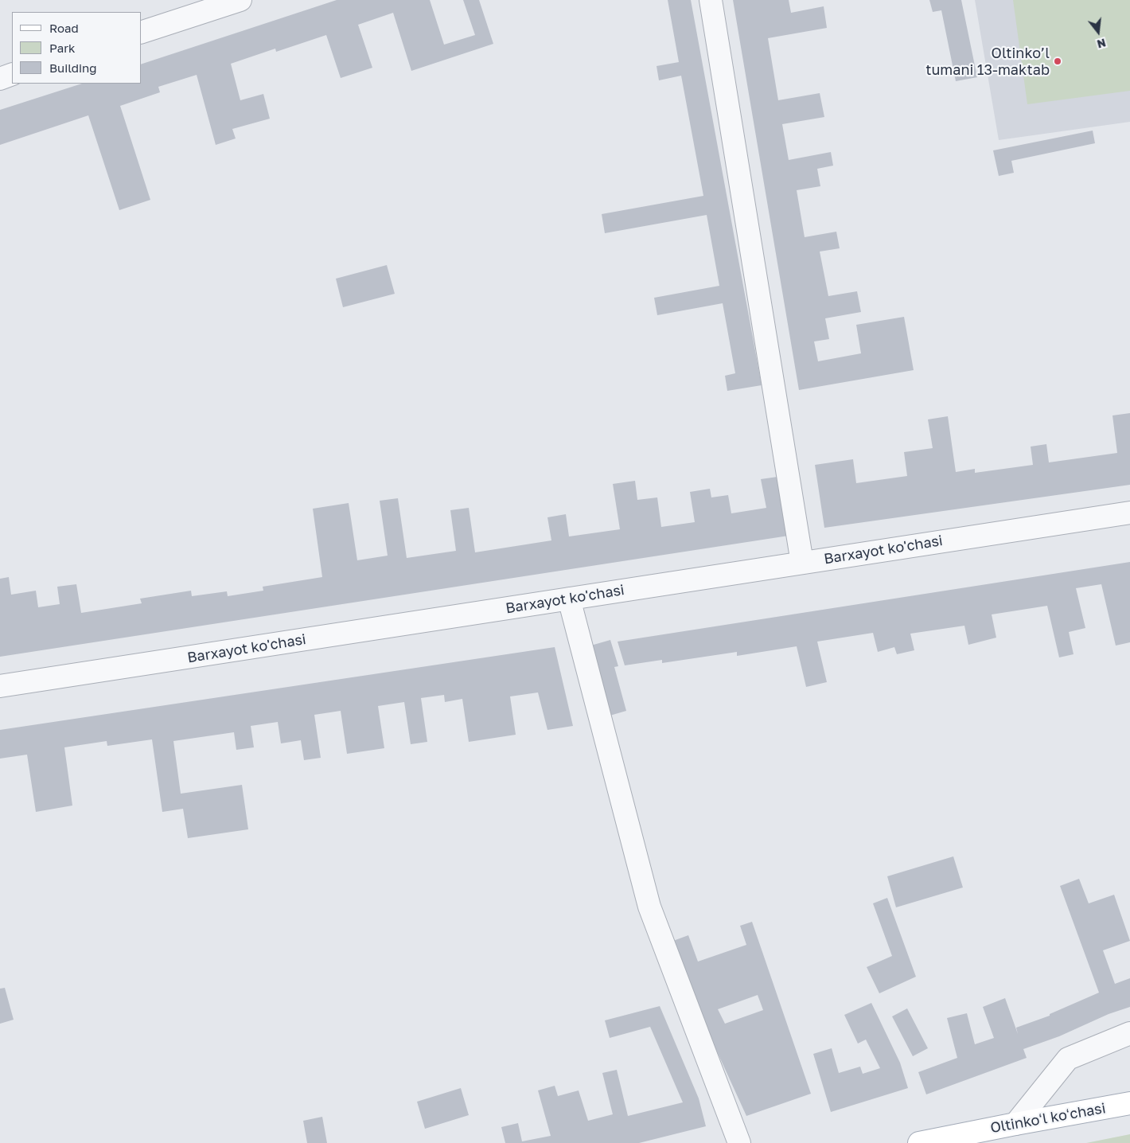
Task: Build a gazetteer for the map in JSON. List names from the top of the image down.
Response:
{
  "streets": {
    "main road": ["Oltinkoʻl koʻchasi"],
    "street": ["Barxayot ko'chasi"]
  },
  "places": ["Oltinko’l tumani 13-maktab"],
  "legend": ["Road", "Park", "Building"],
  "north": "bottom"
}
